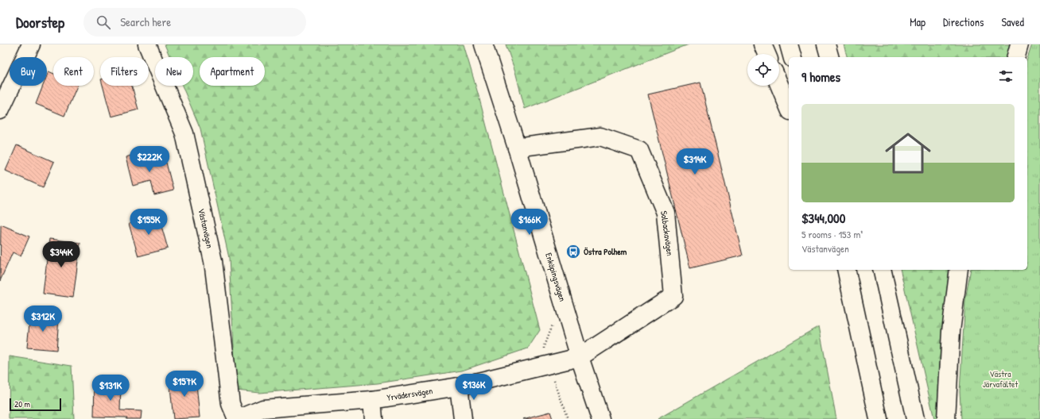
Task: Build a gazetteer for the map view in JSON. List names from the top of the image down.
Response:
{
  "streets": {
    "main road": [
      "Västanvägen",
      "Solbackavägen",
      "Enköpingsvägen",
      "Yrvädersvägen"
    ]
  },
  "crossings": [
    ["Västanvägen", "Yrvädersvägen"],
    ["Solbackavägen", "Enköpingsvägen"],
    ["Solbackavägen", "Yrvädersvägen"],
    ["Enköpingsvägen", "Yrvädersvägen"]
  ],
  "parks": ["Västra Järvafältet"],
  "places": {
    "bus stop": ["Östra Polhem"]
  },
  "scale_bar": "20 m",
  "page": {
    "header": "Doorstep",
    "search": "Search here",
    "nav": ["Map", "Directions", "Saved"],
    "chip": [
      "Buy",
      "Rent",
      "Filters",
      "New",
      "Apartment"
    ],
    "heading": "9 homes",
    "list": [
      {
        "name": "$344,000",
        "note": "5 rooms · 153 m² · Västanvägen"
      }
    ],
    "price": [
      "$222K",
      "$314K",
      "$155K",
      "$166K",
      "$344K",
      "$312K",
      "$157K",
      "$136K",
      "$131K"
    ],
    "scale": "20 m"
  }
}
